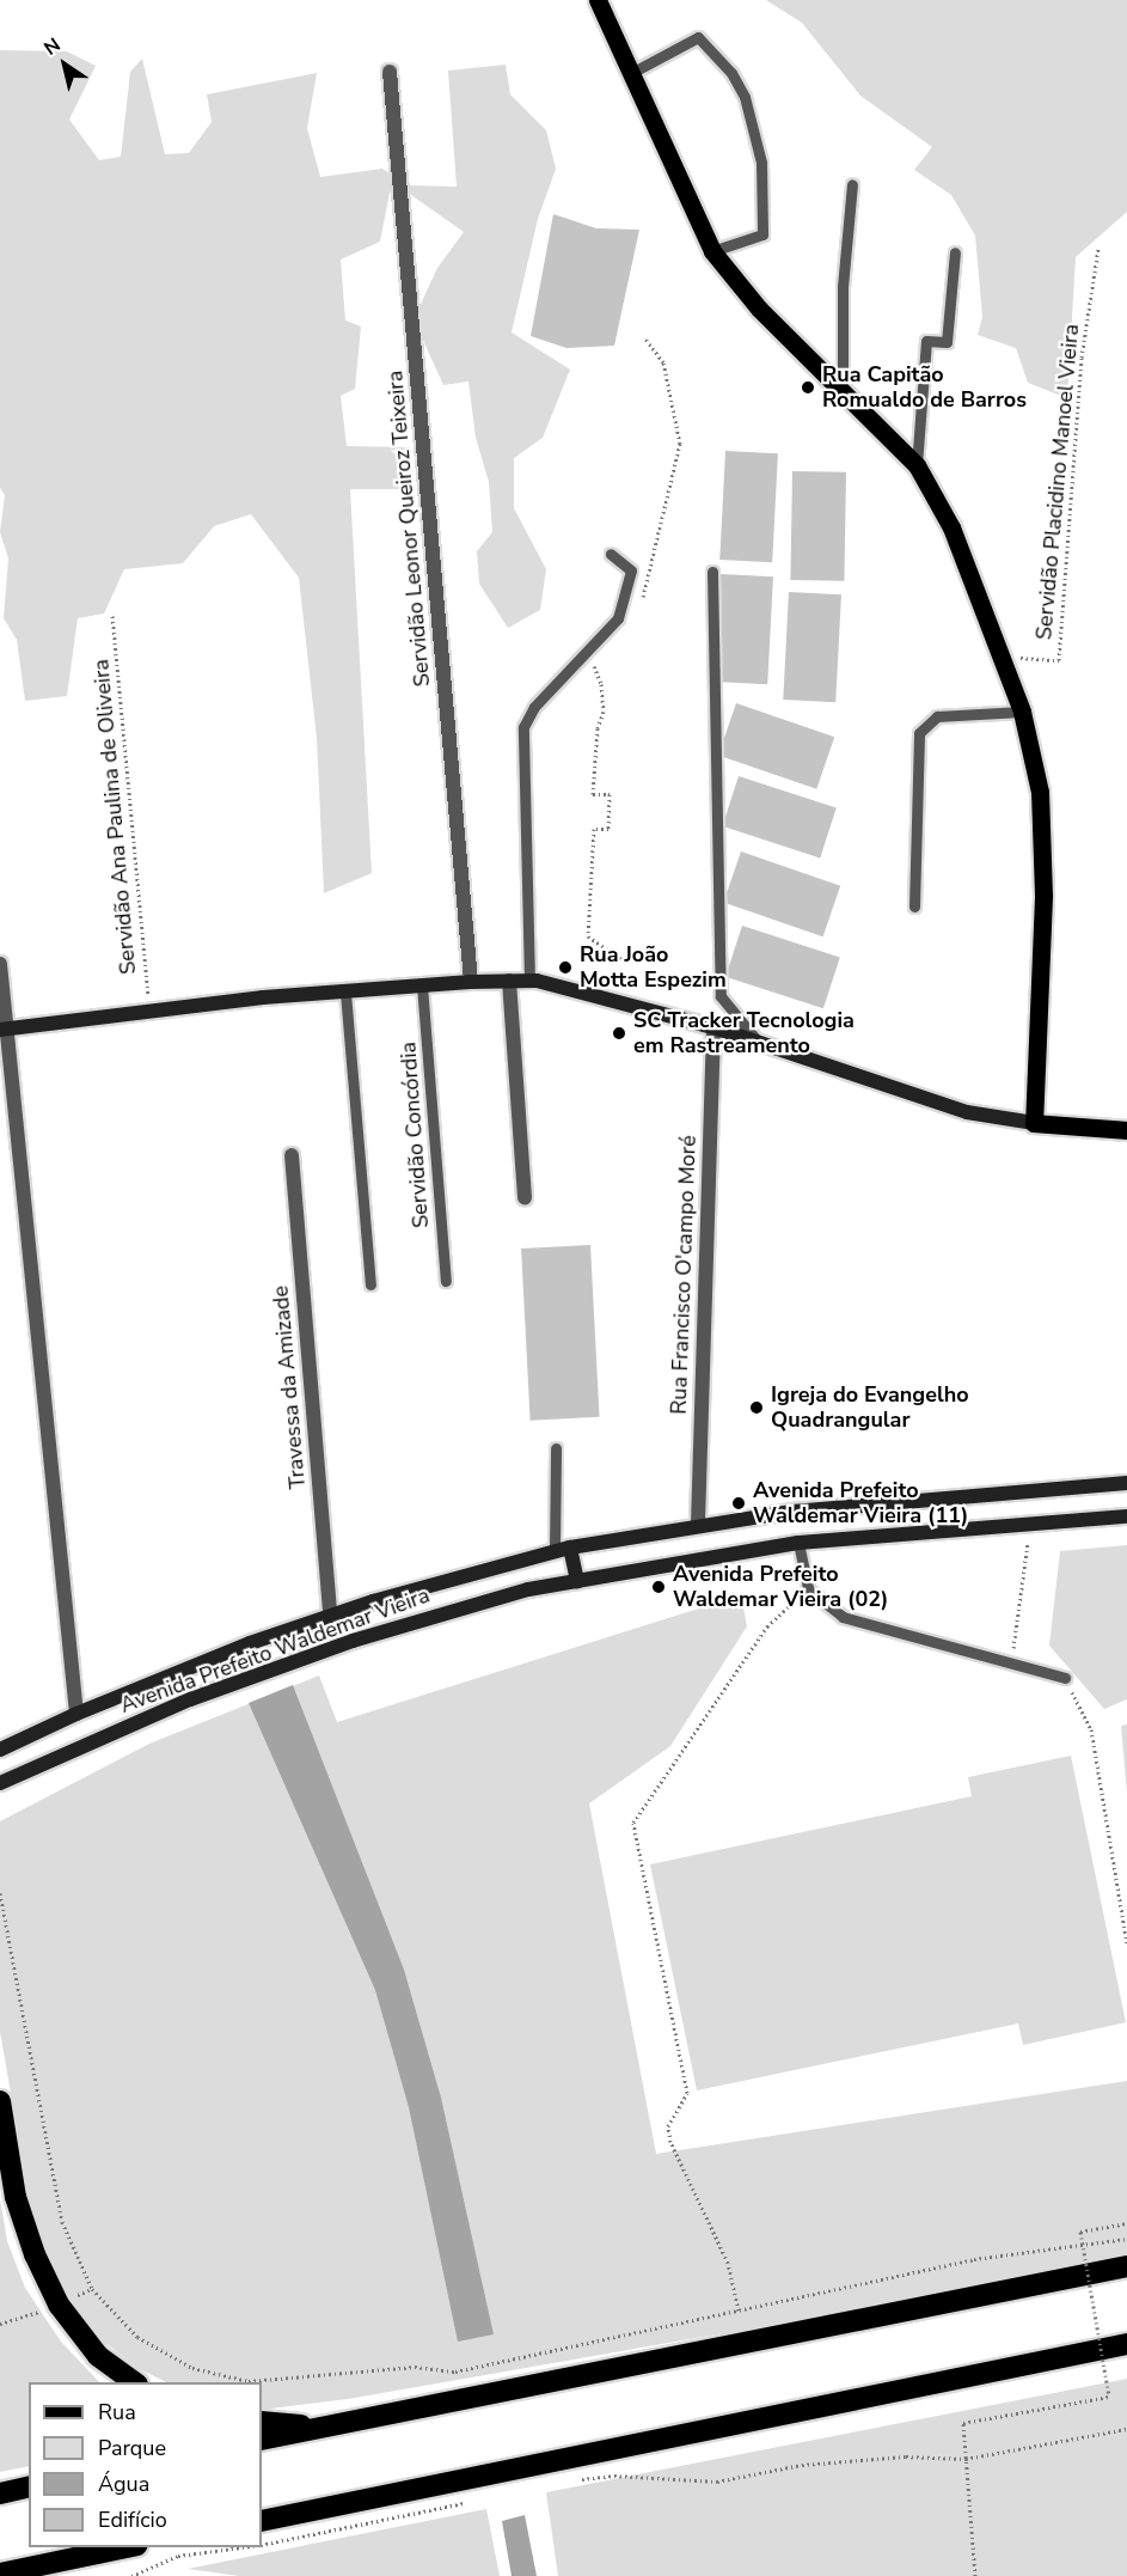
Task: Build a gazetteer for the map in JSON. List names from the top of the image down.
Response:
{
  "streets": {
    "main road": ["Avenida Prefeito Waldemar Vieira"],
    "street": ["Servidão Leonor Queiroz Teixeira", "Rua Francisco O'campo Moré", "Travessa da Amizade"],
    "lane": ["Servidão Concórdia"],
    "path": ["Servidão Placidino Manoel Vieira", "Servidão Ana Paulina de Oliveira"]
  },
  "crossings": [
    ["Rua Francisco O'campo Moré", "Avenida Prefeito Waldemar Vieira"],
    ["Travessa da Amizade", "Avenida Prefeito Waldemar Vieira"]
  ],
  "places": [
    "Rua Capitão Romualdo de Barros",
    "Rua João Motta Espezim",
    "SC Tracker Tecnologia em Rastreamento",
    "Igreja do Evangelho Quadrangular",
    "Avenida Prefeito Waldemar Vieira (11)",
    "Avenida Prefeito Waldemar Vieira (02)"
  ],
  "legend": [
    "Rua",
    "Parque",
    "Água",
    "Edifício"
  ],
  "north": "top left"
}
